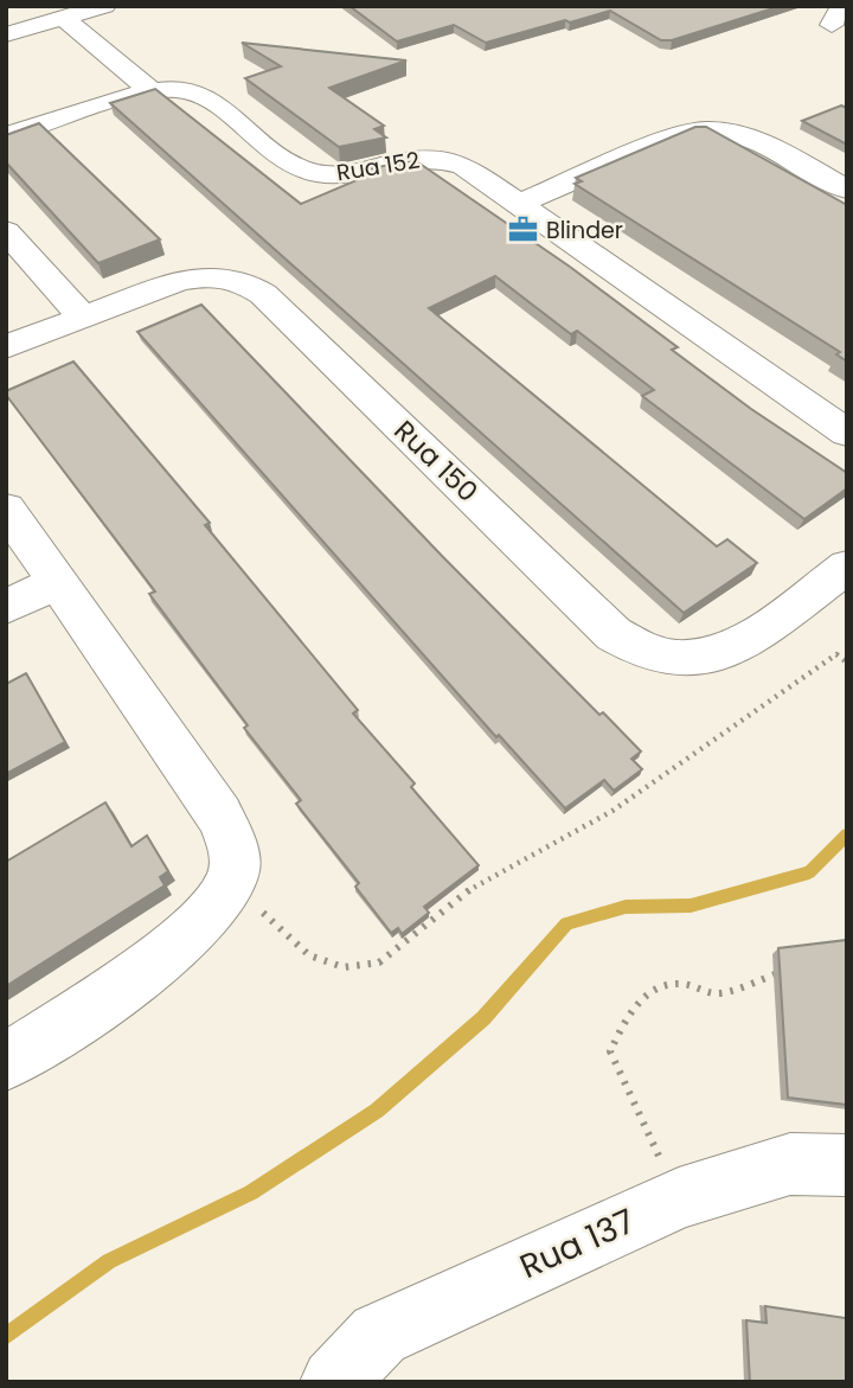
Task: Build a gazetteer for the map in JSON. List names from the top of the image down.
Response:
{
  "streets": {
    "street": ["Rua 152", "Rua 150", "Rua 137"]
  },
  "places": {
    "office": ["Blinder"]
  }
}
